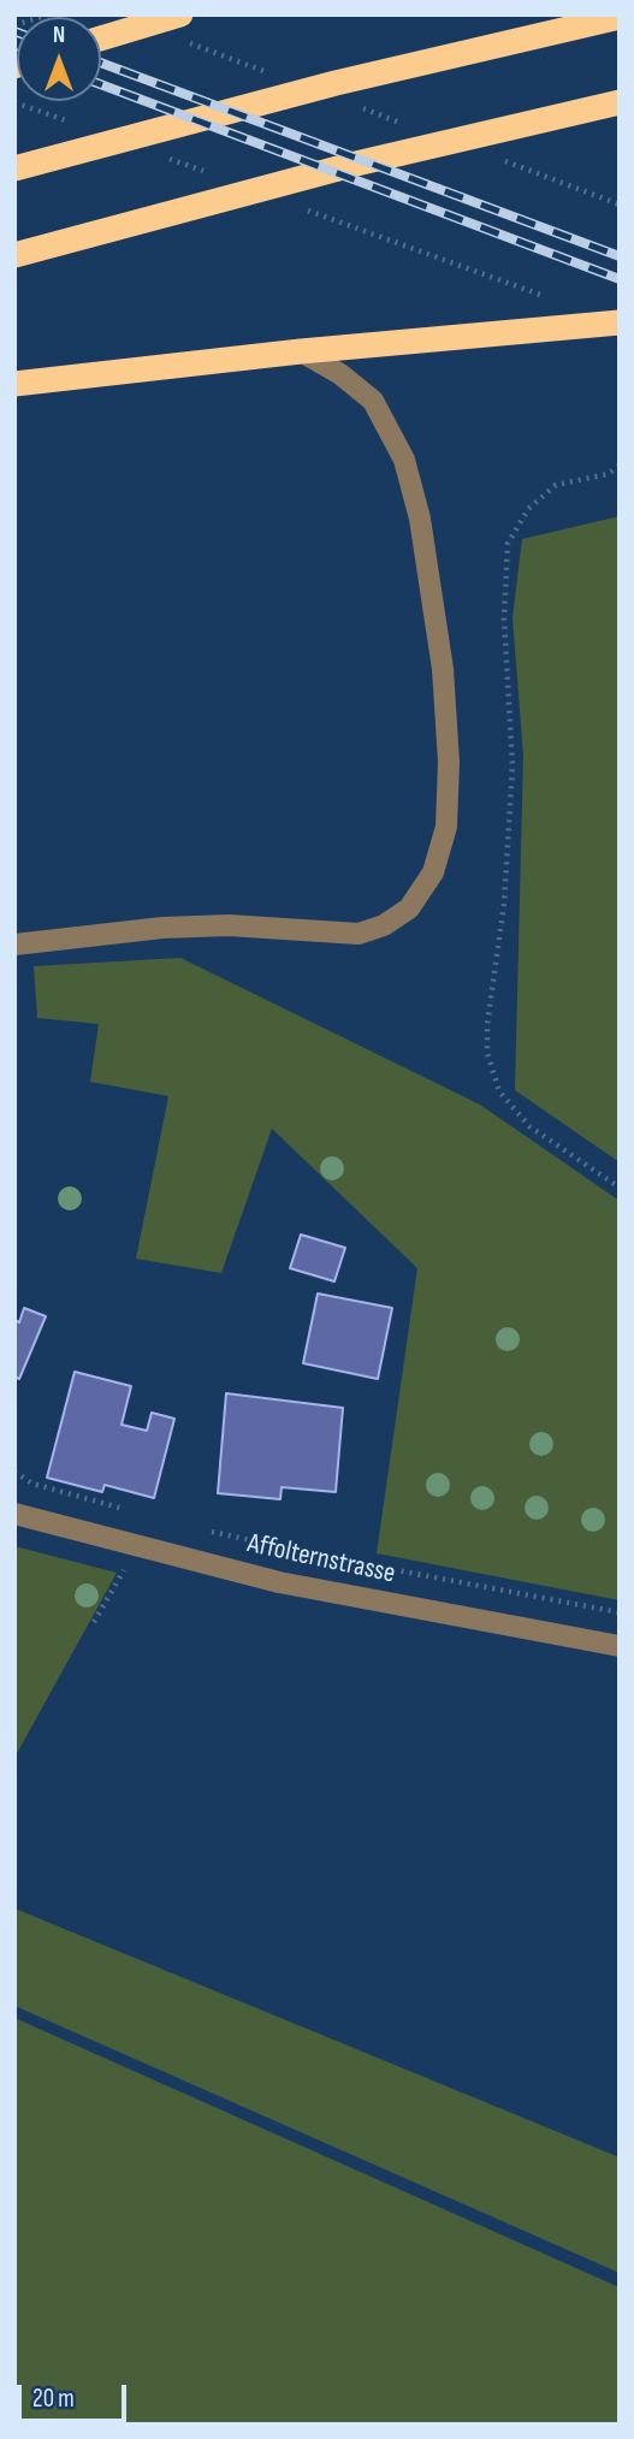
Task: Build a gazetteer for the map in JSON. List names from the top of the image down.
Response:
{
  "streets": {
    "street": ["Affolternstrasse"]
  },
  "scale_bar": "20 m",
  "north": "top"
}
